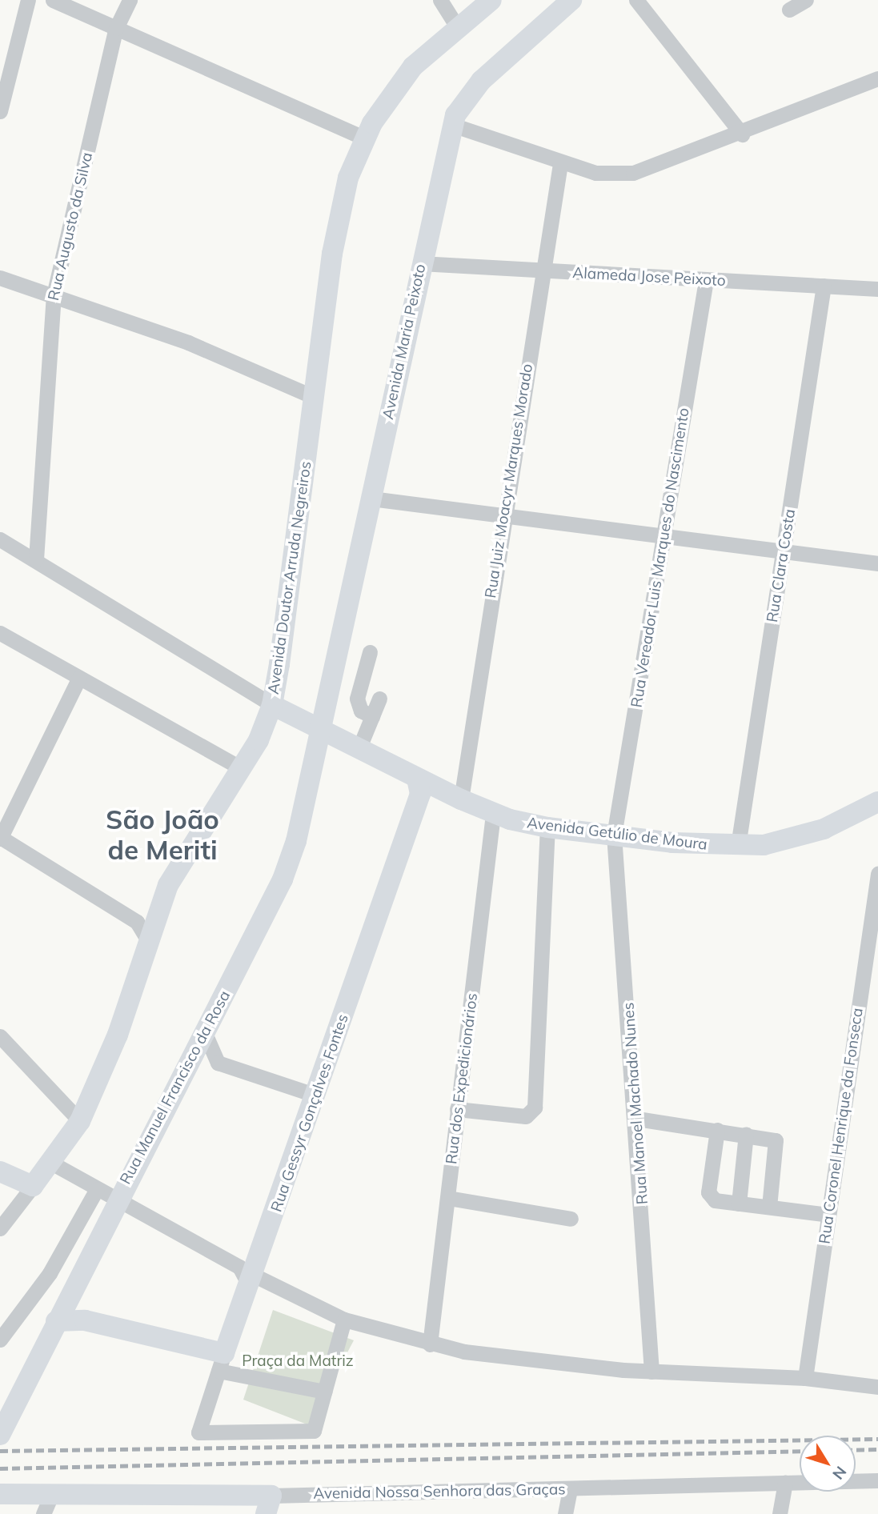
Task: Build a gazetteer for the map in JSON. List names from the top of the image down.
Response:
{
  "streets": {
    "main road": [
      "Avenida Maria Peixoto",
      "Avenida Doutor Arruda Negreiros",
      "Avenida Getúlio de Moura",
      "Rua Manuel Francisco da Rosa",
      "Rua Gessyr Gonçalves Fontes",
      "Avenida Nossa Senhora das Graças"
    ],
    "street": [
      "Rua Augusto da Silva",
      "Alameda Jose Peixoto",
      "Rua Juiz Moacyr Marques Morado",
      "Rua Vereador Luis Marques do Nascimento",
      "Rua Clara Costa",
      "Rua dos Expedicionários",
      "Rua Manoel Machado Nunes",
      "Rua Coronel Henrique da Fonseca"
    ]
  },
  "crossings": [
    ["Alameda Jose Peixoto", "Avenida Maria Peixoto"],
    ["Alameda Jose Peixoto", "Rua Juiz Moacyr Marques Morado"],
    ["Alameda Jose Peixoto", "Rua Vereador Luis Marques do Nascimento"],
    ["Alameda Jose Peixoto", "Rua Clara Costa"],
    ["Avenida Maria Peixoto", "Avenida Getúlio de Moura"],
    ["Avenida Maria Peixoto", "Rua Manuel Francisco da Rosa"],
    ["Rua Juiz Moacyr Marques Morado", "Avenida Getúlio de Moura"],
    ["Rua Vereador Luis Marques do Nascimento", "Avenida Getúlio de Moura"],
    ["Rua Vereador Luis Marques do Nascimento", "Rua Manoel Machado Nunes"],
    ["Rua Clara Costa", "Avenida Getúlio de Moura"],
    ["Avenida Doutor Arruda Negreiros", "Avenida Getúlio de Moura"],
    ["Avenida Getúlio de Moura", "Rua dos Expedicionários"],
    ["Avenida Getúlio de Moura", "Rua Manuel Francisco da Rosa"],
    ["Avenida Getúlio de Moura", "Rua Manoel Machado Nunes"],
    ["Avenida Getúlio de Moura", "Rua Gessyr Gonçalves Fontes"]
  ],
  "districts": ["São João de Meriti"],
  "parks": ["Praça da Matriz"],
  "north": "bottom right"
}
